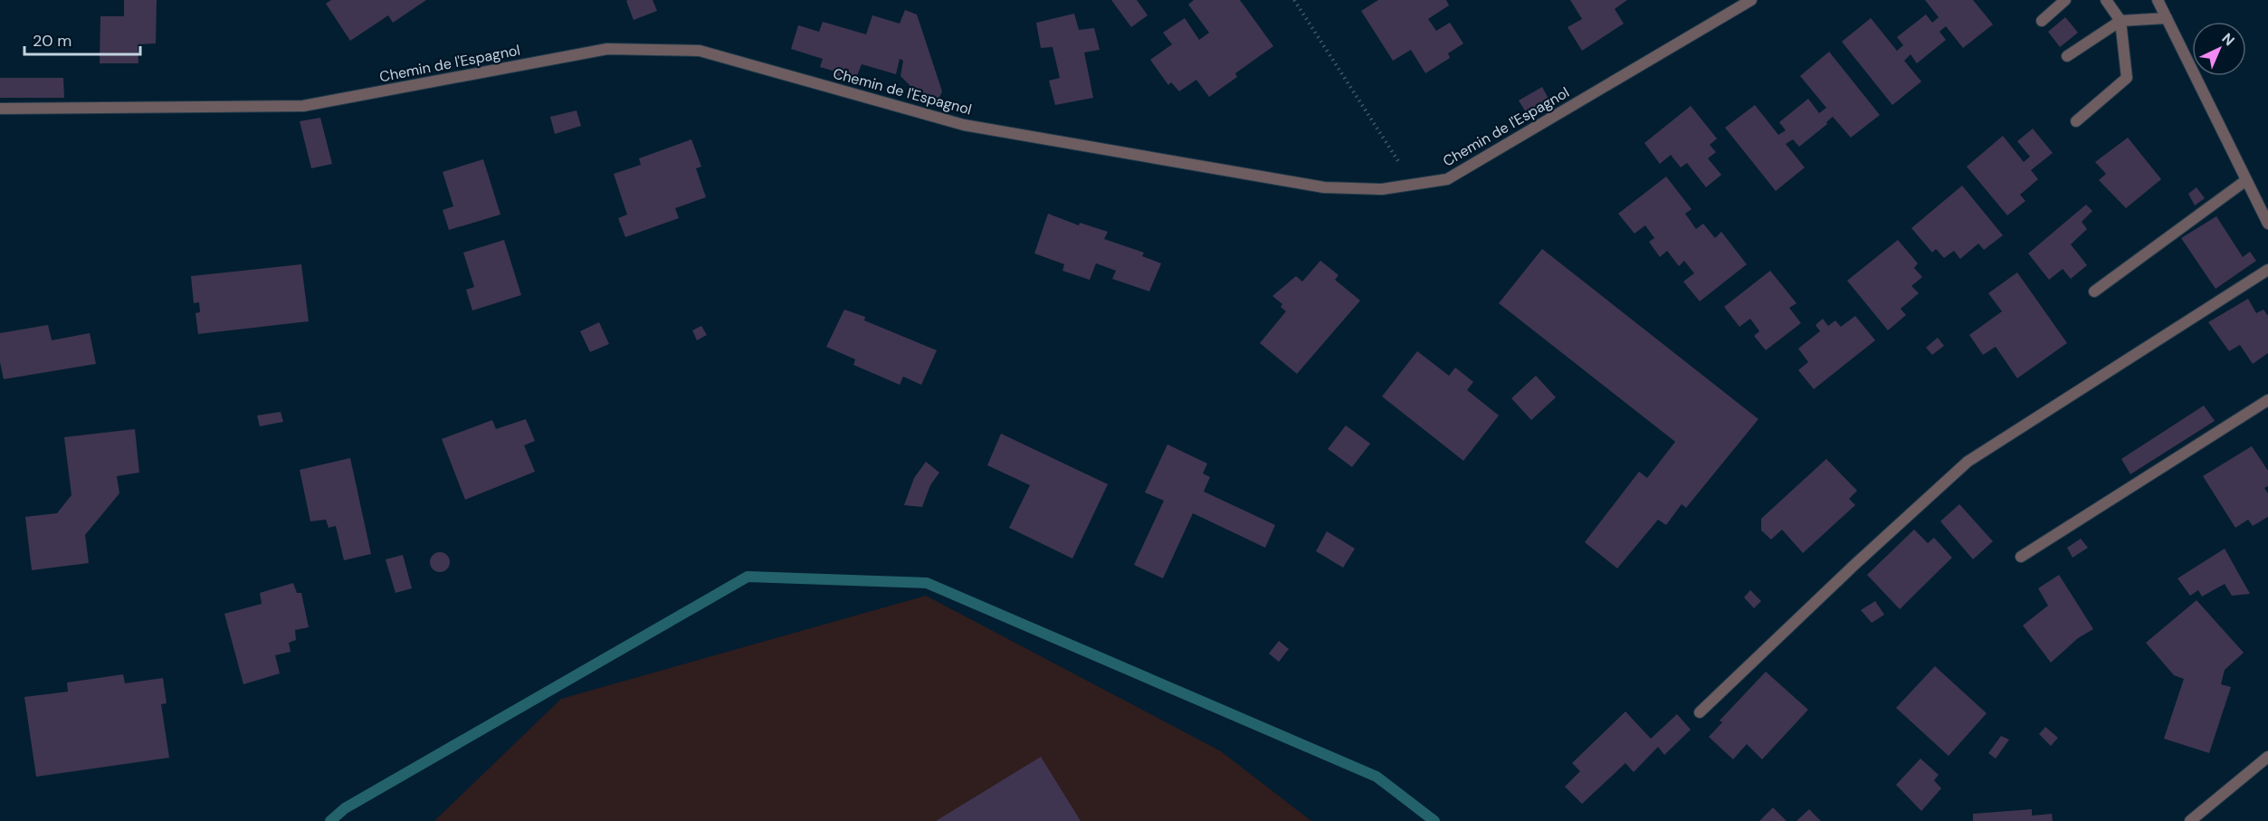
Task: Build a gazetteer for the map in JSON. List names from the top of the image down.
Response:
{
  "streets": {
    "street": ["Chemin de l'Espagnol"]
  },
  "scale_bar": "20 m",
  "north": "top right"
}
